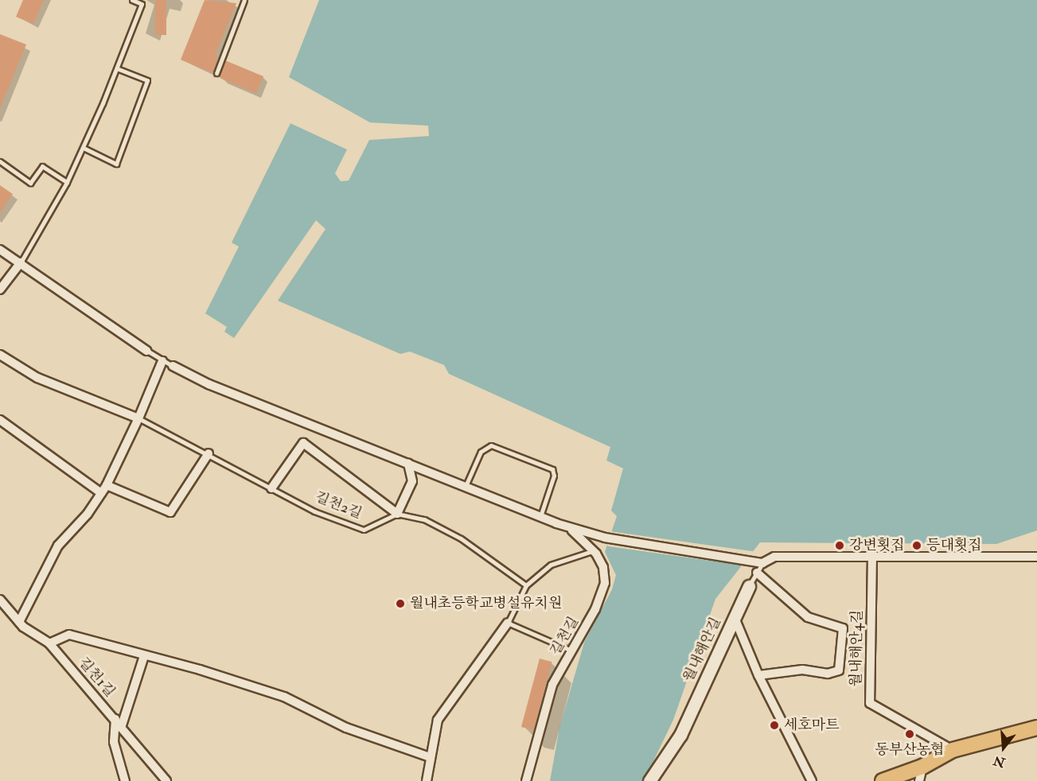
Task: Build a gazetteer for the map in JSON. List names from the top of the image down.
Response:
{
  "streets": {
    "street": [
      "길천2길",
      "길천길",
      "월내해안4길",
      "월내해안길",
      "길천1길"
    ]
  },
  "places": [
    "강변횟집",
    "등대횟집",
    "월내초등학교병설유치원",
    "세호마트",
    "동부산농협"
  ],
  "north": "bottom"
}
